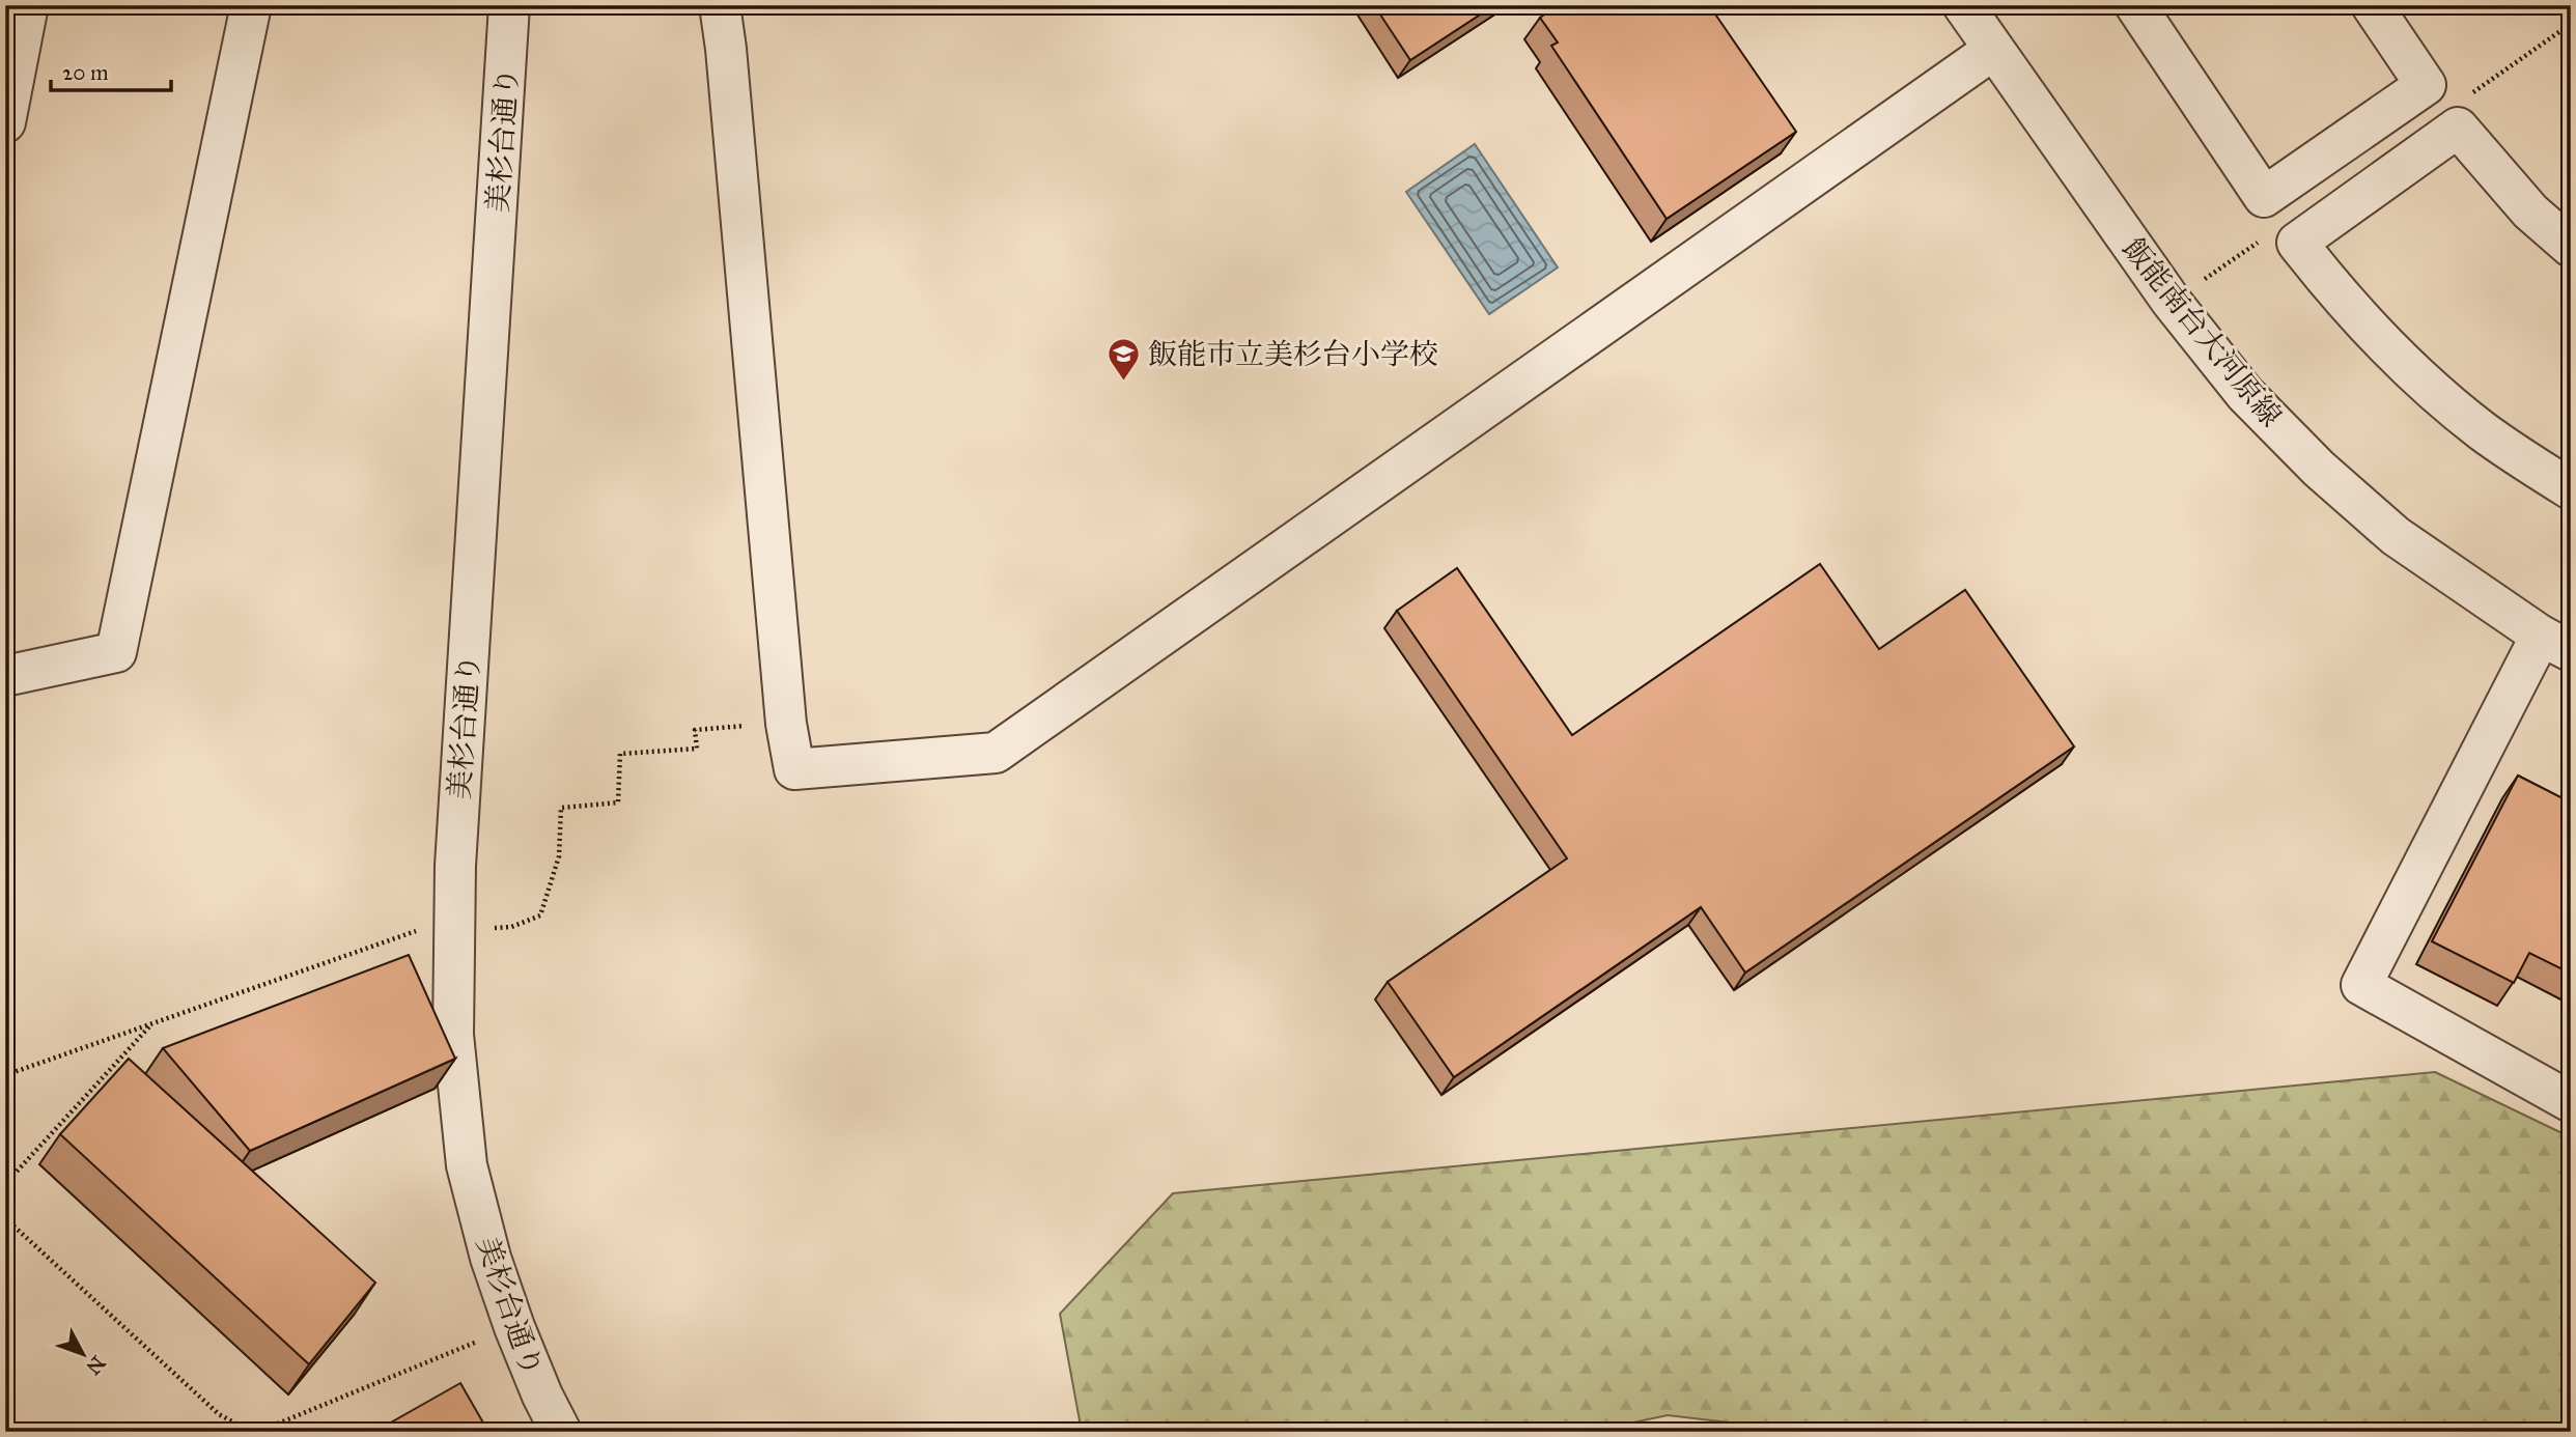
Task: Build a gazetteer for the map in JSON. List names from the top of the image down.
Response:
{
  "streets": {
    "street": ["美杉台通り", "飯能南台大河原線"]
  },
  "places": {
    "school or university": ["飯能市立美杉台小学校"]
  },
  "scale_bar": "20 m",
  "north": "bottom right"
}
